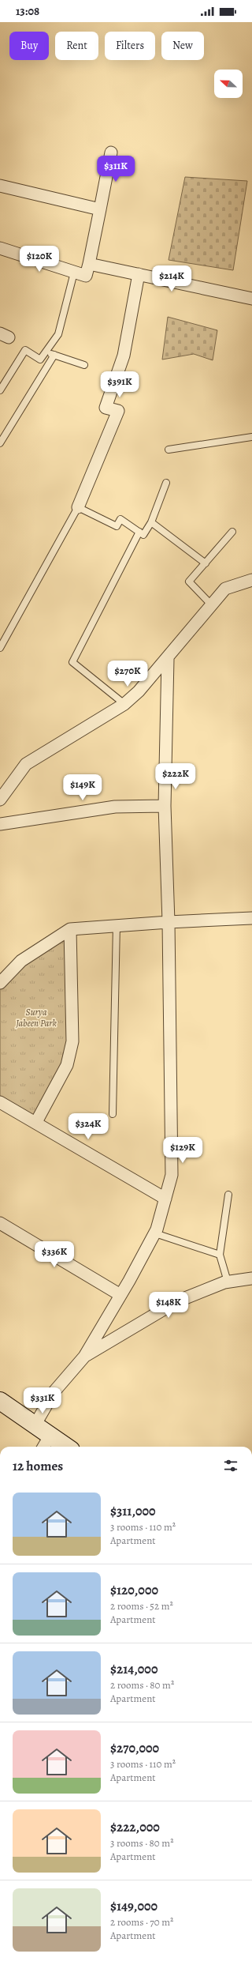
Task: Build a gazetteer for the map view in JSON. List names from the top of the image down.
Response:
{
  "parks": ["Surya Jabeen Park"],
  "north": "left",
  "page": {
    "status": "13:08",
    "chip": [
      "Buy",
      "Rent",
      "Filters",
      "New"
    ],
    "price": [
      "$311K",
      "$120K",
      "$214K",
      "$391K",
      "$270K",
      "$222K",
      "$149K",
      "$324K",
      "$129K",
      "$336K",
      "$148K",
      "$331K"
    ],
    "heading": "12 homes",
    "list": [
      {
        "name": "$311,000",
        "note": "3 rooms · 110 m² · Apartment"
      },
      {
        "name": "$120,000",
        "note": "2 rooms · 52 m² · Apartment"
      },
      {
        "name": "$214,000",
        "note": "2 rooms · 80 m² · Apartment"
      },
      {
        "name": "$270,000",
        "note": "3 rooms · 110 m² · Apartment"
      },
      {
        "name": "$222,000",
        "note": "3 rooms · 80 m² · Apartment"
      },
      {
        "name": "$149,000",
        "note": "2 rooms · 70 m² · Apartment"
      }
    ]
  }
}
